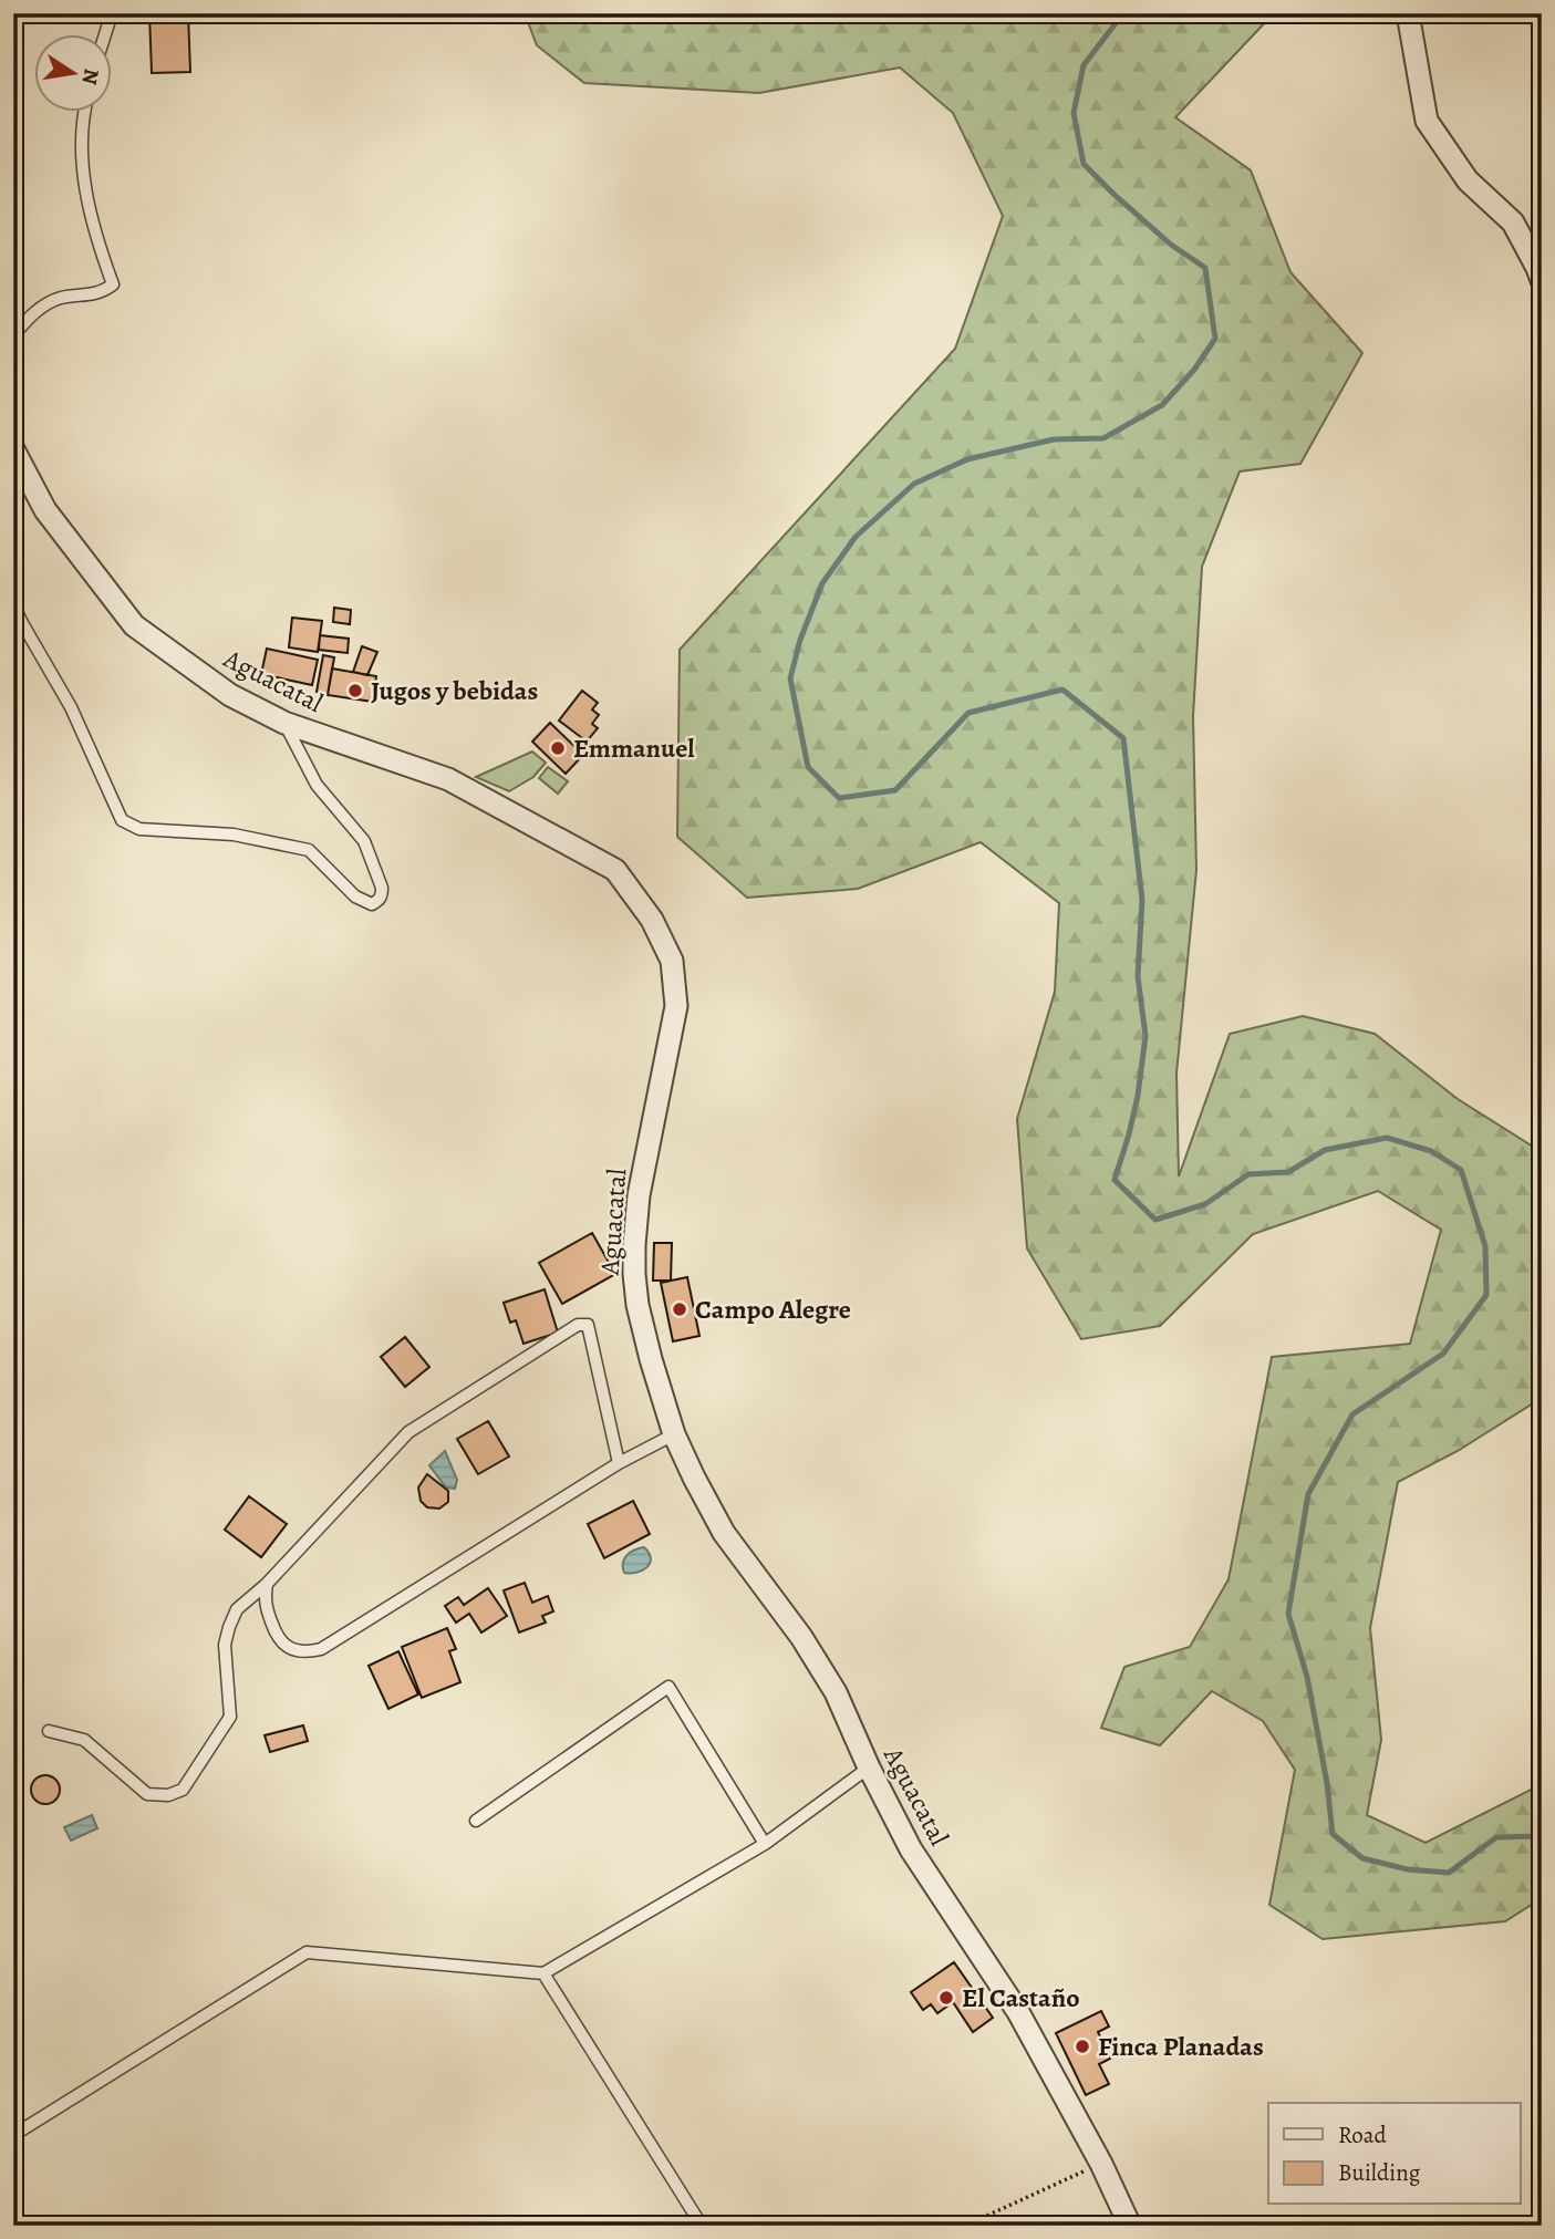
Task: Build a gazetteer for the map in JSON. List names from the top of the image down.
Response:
{
  "streets": {
    "street": ["Aguacatal"]
  },
  "places": [
    "Jugos y bebidas",
    "Emmanuel",
    "Campo Alegre",
    "El Castaño",
    "Finca Planadas"
  ],
  "legend": ["Road", "Building"],
  "north": "right"
}
